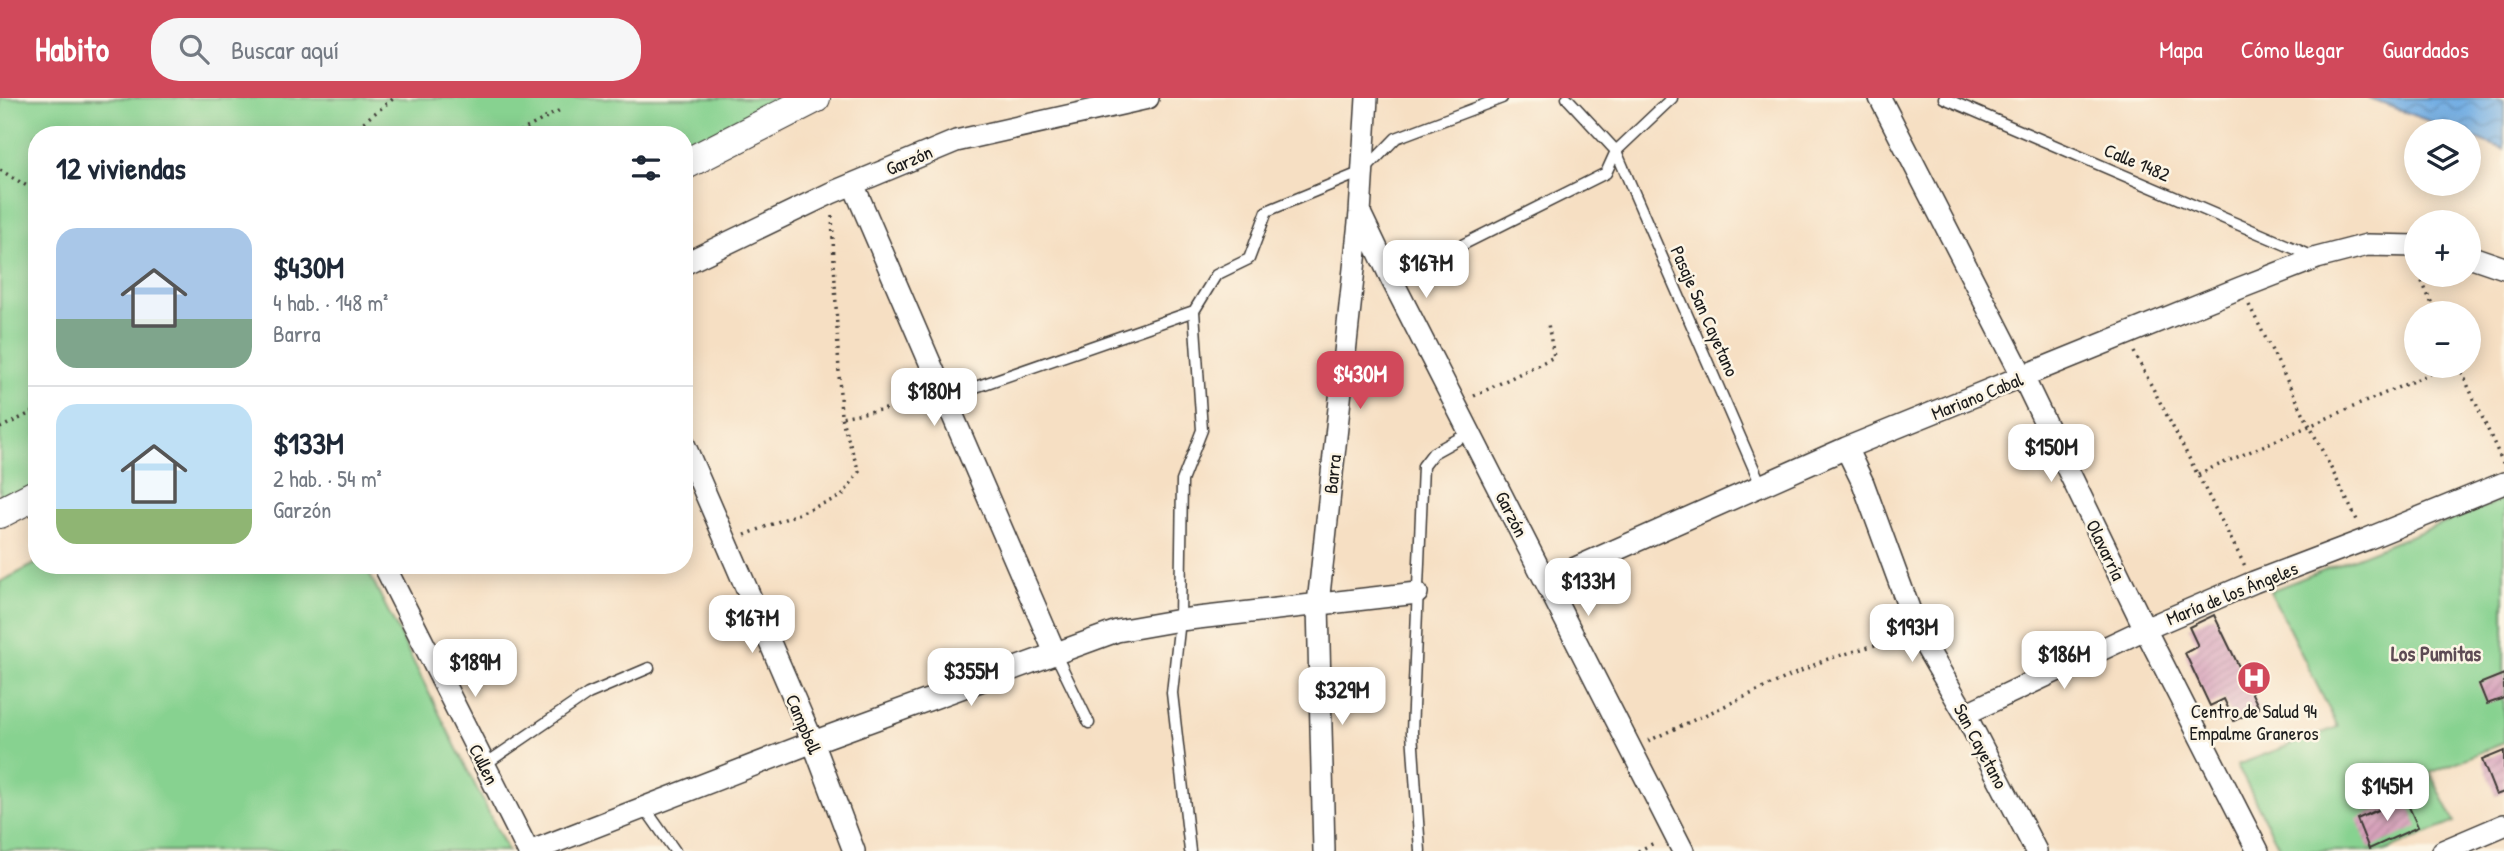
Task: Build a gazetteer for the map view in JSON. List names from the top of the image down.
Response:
{
  "streets": {
    "street": [
      "Garzón",
      "Mariano Cabal",
      "Barra",
      "Olavarría",
      "María de los Ángeles",
      "Campbell",
      "San Cayetano",
      "Cullen"
    ],
    "lane": ["Calle 1482", "Pasaje San Cayetano"]
  },
  "crossings": [
    ["Garzón", "Mariano Cabal"],
    ["Garzón", "Barra"],
    ["Calle 1482", "Mariano Cabal"],
    ["Pasaje San Cayetano", "Mariano Cabal"],
    ["Mariano Cabal", "Olavarría"],
    ["Mariano Cabal", "San Cayetano"],
    ["Olavarría", "María de los Ángeles"],
    ["María de los Ángeles", "San Cayetano"]
  ],
  "districts": ["Los Pumitas"],
  "places": {
    "hospital": ["Centro de Salud 94 Empalme Graneros"]
  },
  "page": {
    "header": "Habito",
    "search": "Buscar aquí",
    "nav": ["Mapa", "Cómo llegar", "Guardados"],
    "map_buttons": ["+", "−"],
    "heading": "12 viviendas",
    "list": [
      {
        "name": "$430M",
        "note": "4 hab. · 148 m² · Barra"
      },
      {
        "name": "$133M",
        "note": "2 hab. · 54 m² · Garzón"
      }
    ],
    "price": [
      "$167M",
      "$430M",
      "$180M",
      "$150M",
      "$133M",
      "$167M",
      "$193M",
      "$186M",
      "$189M",
      "$355M",
      "$329M",
      "$145M"
    ]
  }
}
